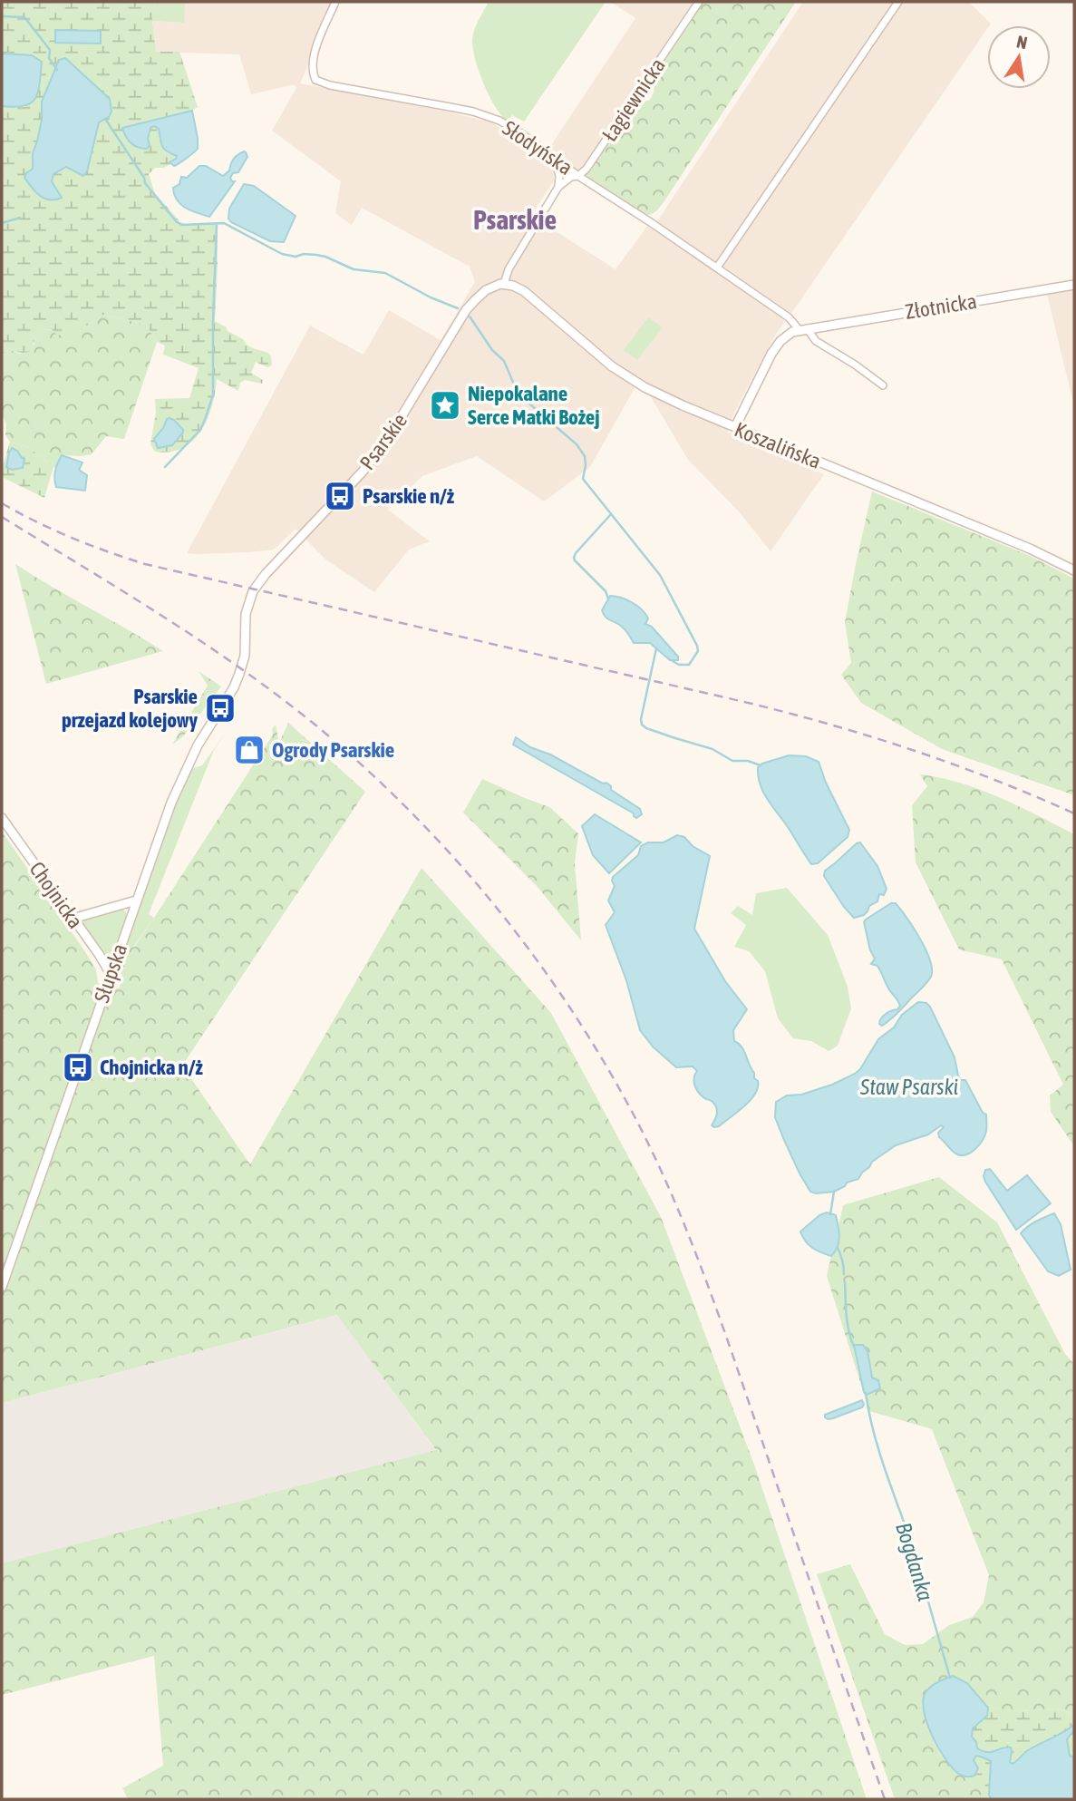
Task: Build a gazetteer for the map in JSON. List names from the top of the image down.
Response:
{
  "streets": {
    "street": [
      "Łagiewnicka",
      "Słodyńska",
      "Złotnicka",
      "Psarskie",
      "Koszalińska",
      "Chojnicka",
      "Słupska"
    ]
  },
  "crossings": [
    ["Łagiewnicka", "Słodyńska"],
    ["Łagiewnicka", "Psarskie"],
    ["Łagiewnicka", "Koszalińska"],
    ["Słodyńska", "Złotnicka"],
    ["Złotnicka", "Koszalińska"],
    ["Psarskie", "Koszalińska"],
    ["Psarskie", "Słupska"],
    ["Chojnicka", "Słupska"]
  ],
  "districts": ["Psarskie"],
  "water": ["Staw Psarski", "Bogdanka"],
  "places": {
    "place": ["Niepokalane Serce Matki Bożej"],
    "bus stop": ["Psarskie n/ż", "Psarskie przejazd kolejowy", "Chojnicka n/ż"],
    "shop": ["Ogrody Psarskie"]
  },
  "north": "top"
}
